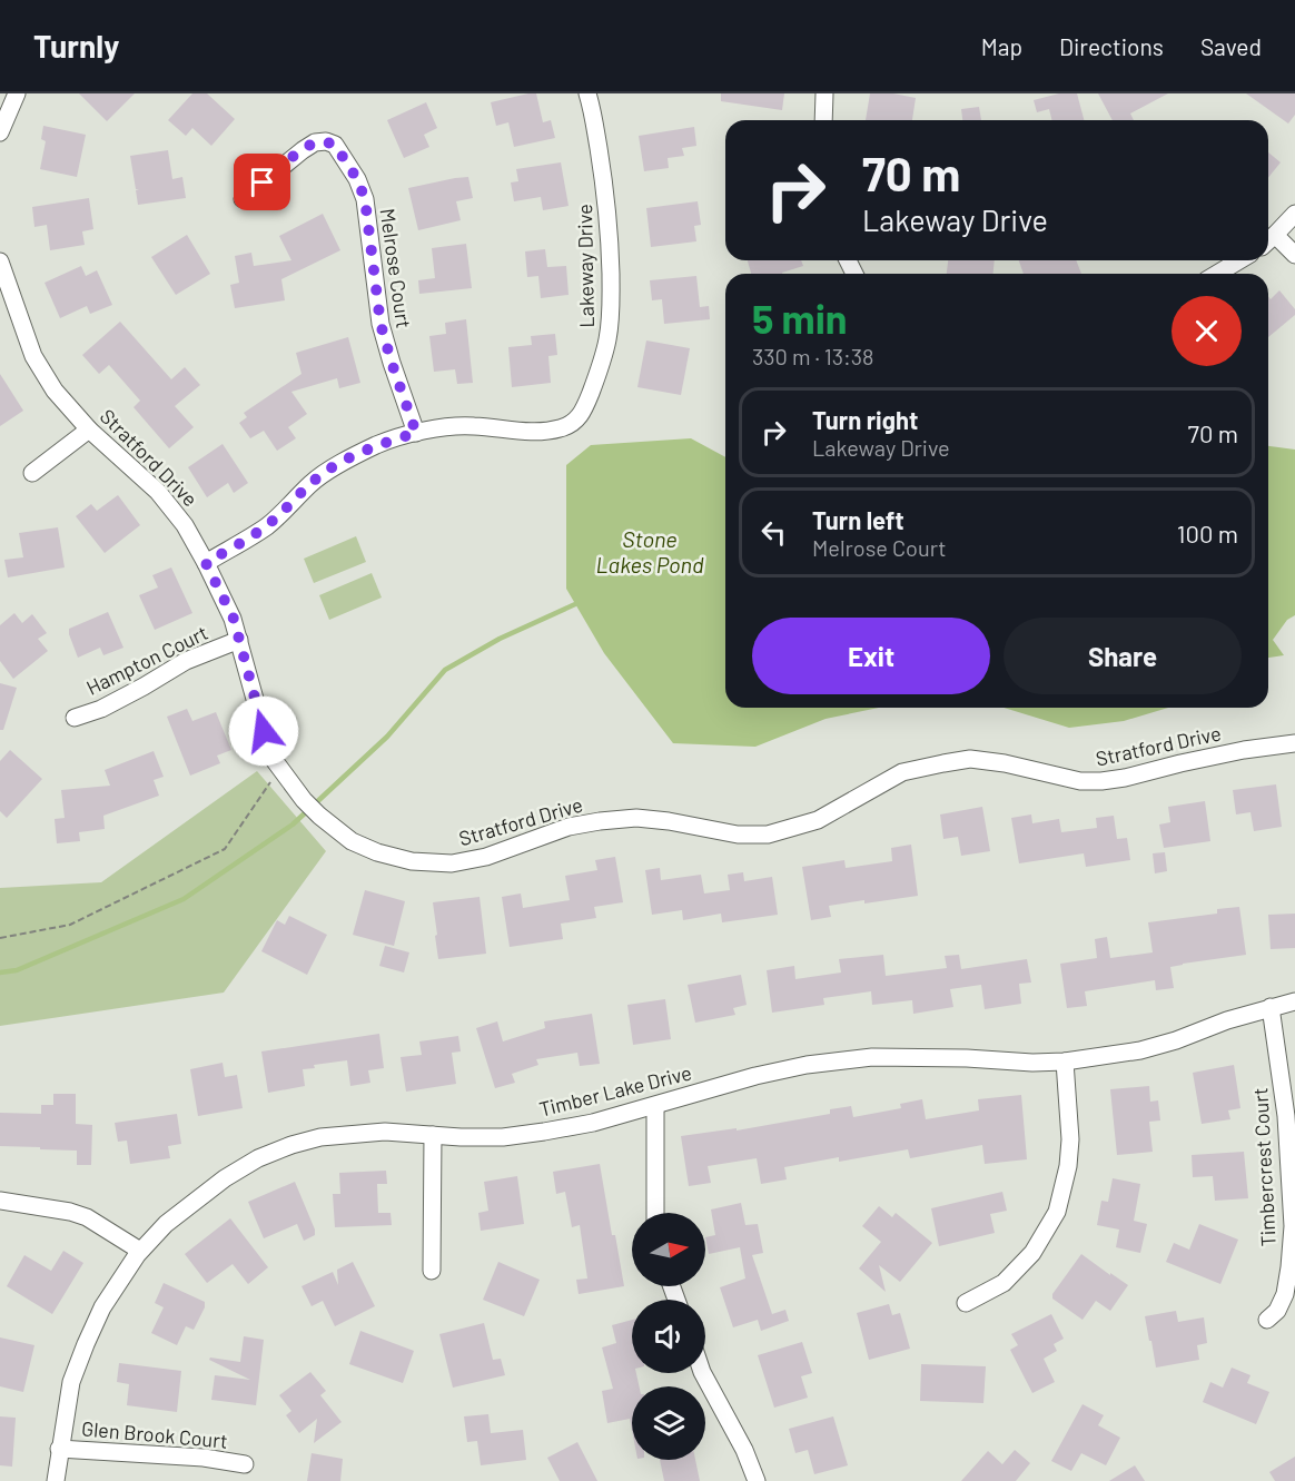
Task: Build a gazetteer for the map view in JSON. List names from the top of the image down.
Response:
{
  "streets": {
    "street": [
      "Lakeway Drive",
      "Melrose Court",
      "Stratford Drive",
      "Hampton Court",
      "Timber Lake Drive",
      "Timbercrest Court",
      "Glen Brook Court"
    ]
  },
  "crossings": [
    ["Lakeway Drive", "Melrose Court"],
    ["Lakeway Drive", "Stratford Drive"],
    ["Stratford Drive", "Hampton Court"],
    ["Timber Lake Drive", "Timbercrest Court"],
    ["Timber Lake Drive", "Glen Brook Court"]
  ],
  "water": ["Stone Lakes Pond"],
  "north": "right",
  "page": {
    "header": "Turnly",
    "nav": ["Map", "Directions", "Saved"],
    "turn": ["70 m", "Lakeway Drive"],
    "heading": ["5 min", "330 m · 13:38"],
    "list": [
      {
        "name": "Turn right",
        "note": "Lakeway Drive",
        "value": "70 m"
      },
      {
        "name": "Turn left",
        "note": "Melrose Court",
        "value": "100 m"
      }
    ],
    "buttons": ["Exit", "Share"]
  }
}
